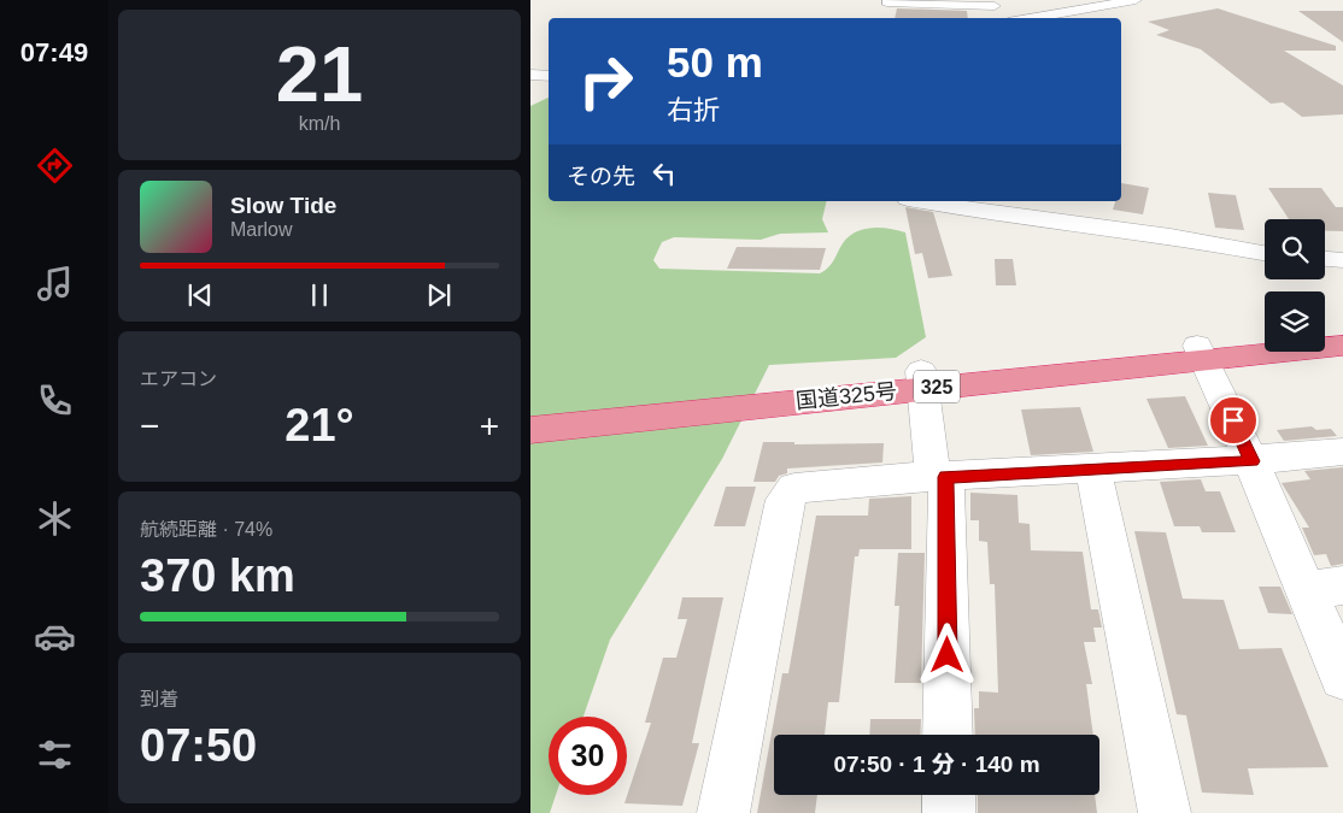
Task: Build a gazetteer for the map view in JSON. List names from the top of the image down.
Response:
{
  "streets": {
    "highway": ["325", "国道325号"]
  },
  "page": {
    "tabs": "07:49",
    "tile": [
      ["21", "km/h"],
      "エアコン",
      ["航続距離 · 74%", "370 km"],
      ["到着", "07:50"]
    ],
    "turn": ["50 m", "右折"],
    "then": "その先",
    "song": ["Slow Tide", "Marlow"],
    "heat": ["−", "21°", "+"],
    "limit": "30",
    "trip": "07:50 · 1 分 · 140 m"
  }
}
